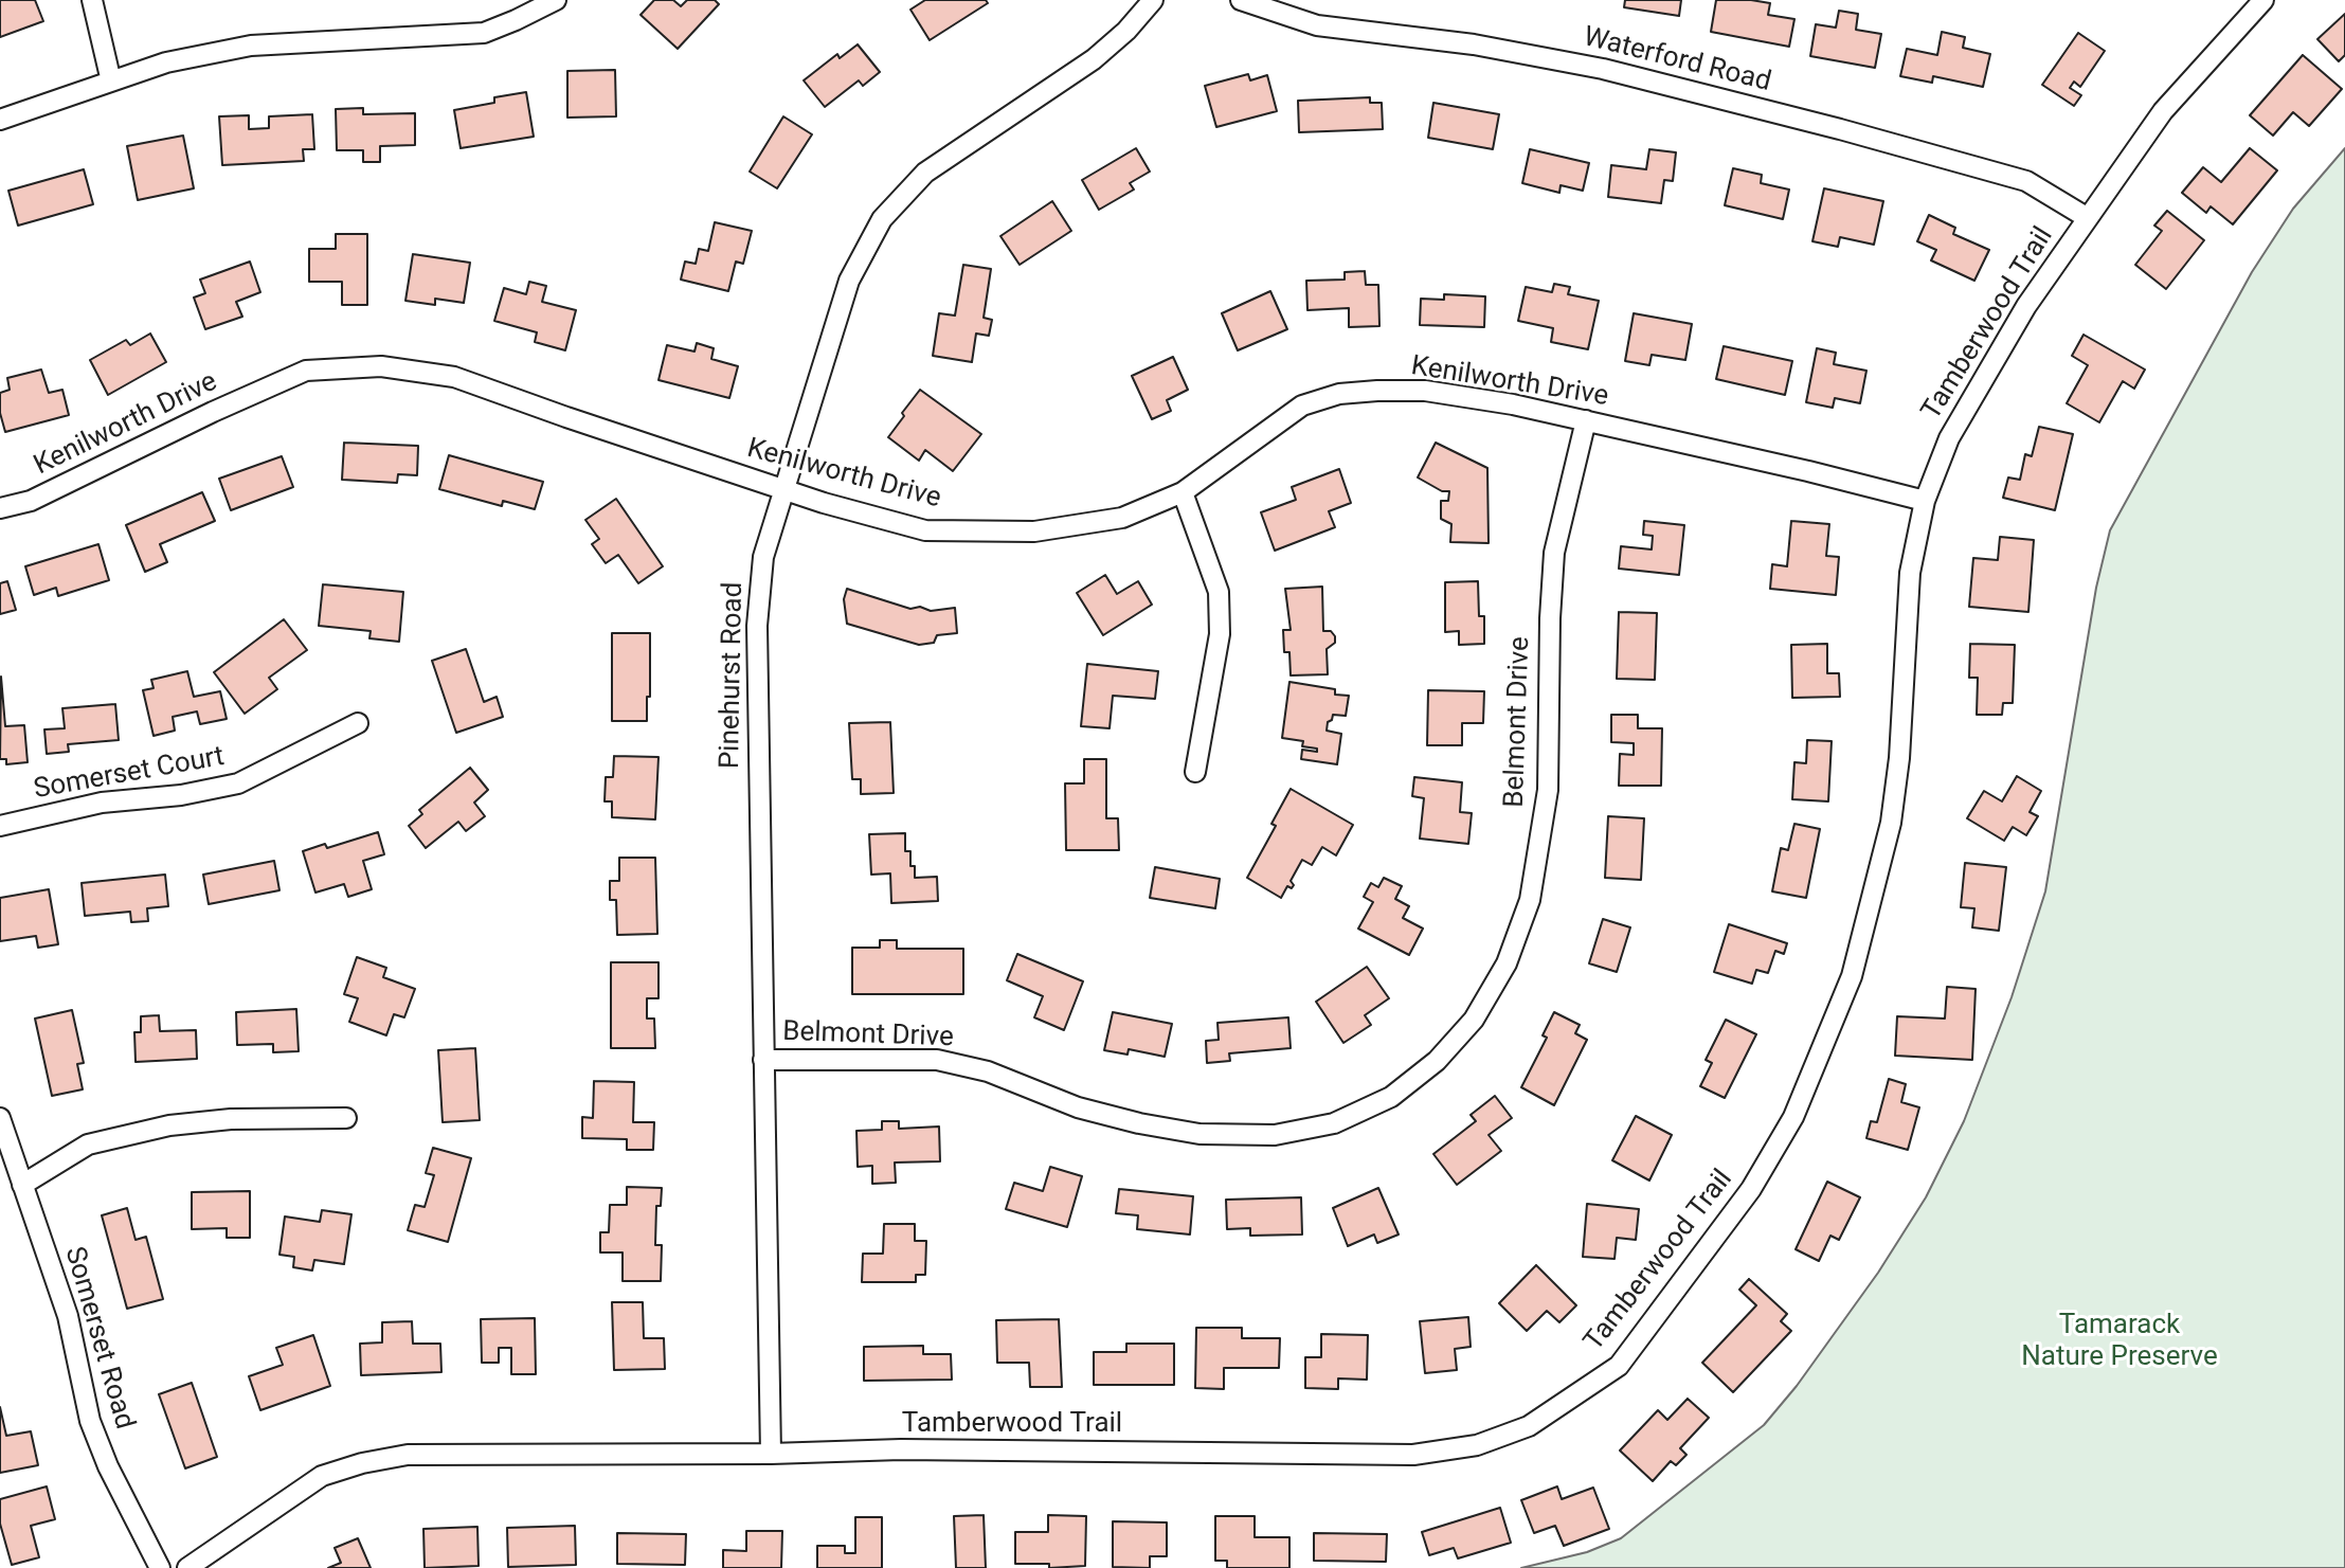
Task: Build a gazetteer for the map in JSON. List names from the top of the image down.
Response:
{
  "streets": {
    "street": [
      "Waterford Road",
      "Tamberwood Trail",
      "Kenilworth Drive",
      "Pinehurst Road",
      "Belmont Drive",
      "Somerset Court",
      "Somerset Road"
    ]
  },
  "crossings": [
    ["Waterford Road", "Tamberwood Trail"],
    ["Tamberwood Trail", "Kenilworth Drive"],
    ["Tamberwood Trail", "Pinehurst Road"],
    ["Kenilworth Drive", "Pinehurst Road"],
    ["Kenilworth Drive", "Belmont Drive"],
    ["Pinehurst Road", "Belmont Drive"]
  ],
  "parks": ["Tamarack Nature Preserve"]
}
